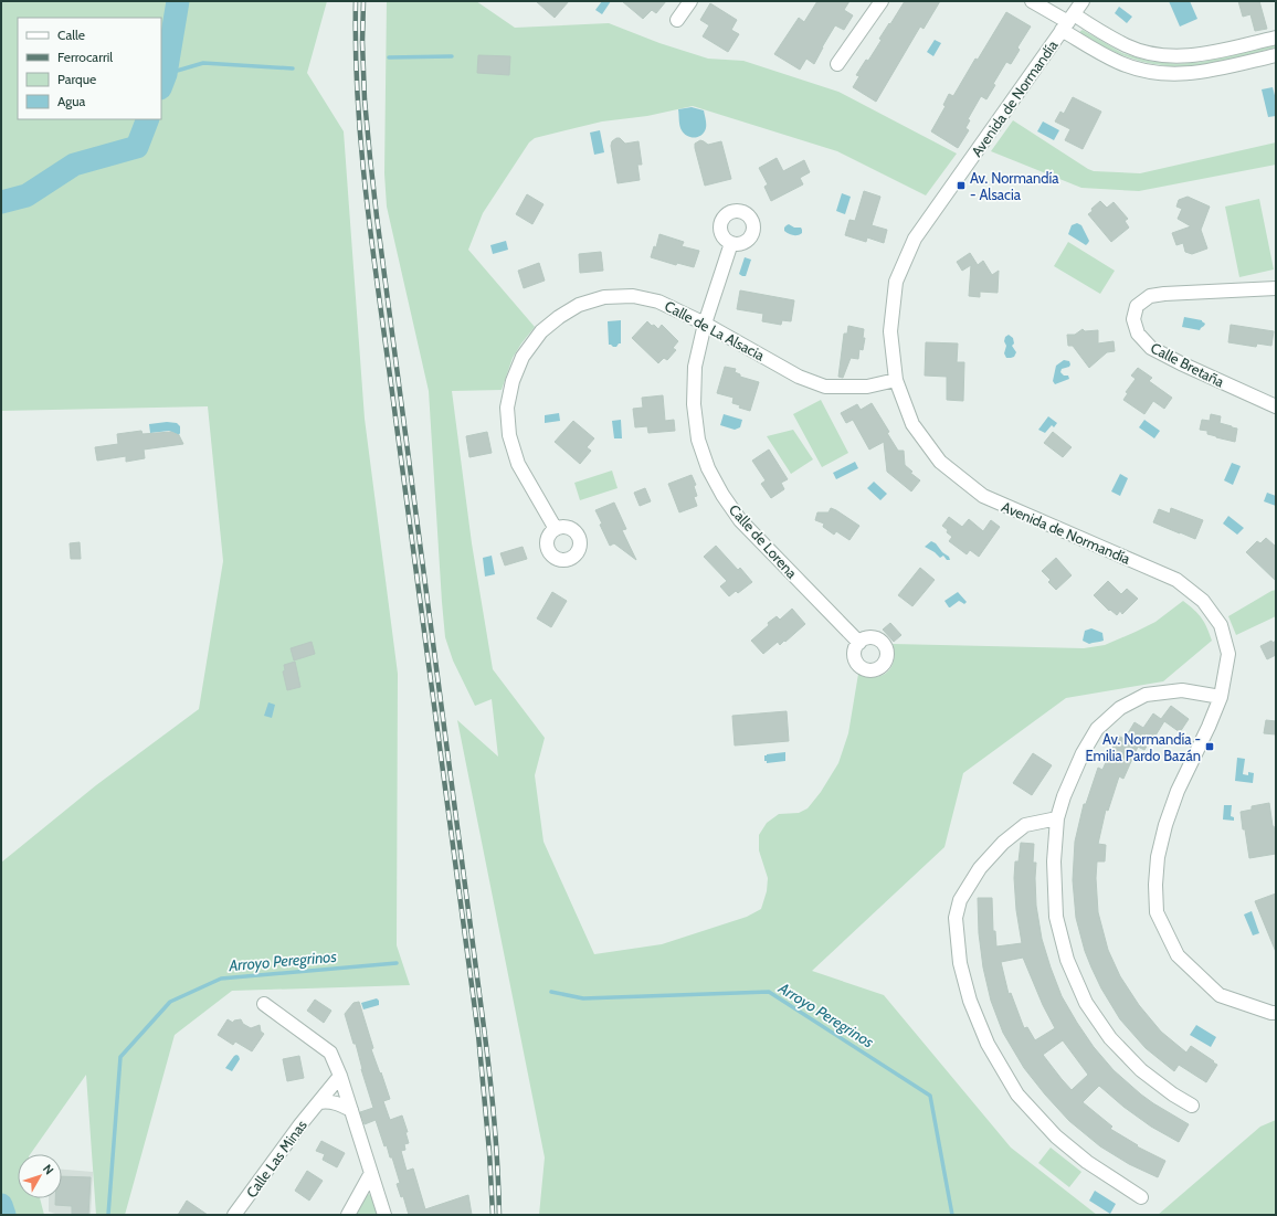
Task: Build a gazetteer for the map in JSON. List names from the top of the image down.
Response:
{
  "streets": {
    "street": [
      "Avenida de Normandía",
      "Calle de La Alsacia",
      "Calle Bretaña",
      "Calle de Lorena",
      "Calle Las Minas"
    ]
  },
  "crossings": [
    ["Avenida de Normandía", "Calle de La Alsacia"],
    ["Calle de La Alsacia", "Calle de Lorena"]
  ],
  "water": ["Arroyo Peregrinos"],
  "places": {
    "transit": ["Av. Normandía - Alsacia", "Av. Normandía - Emilia Pardo Bazán"]
  },
  "legend": [
    "Calle",
    "Ferrocarril",
    "Parque",
    "Agua"
  ],
  "north": "top right"
}
